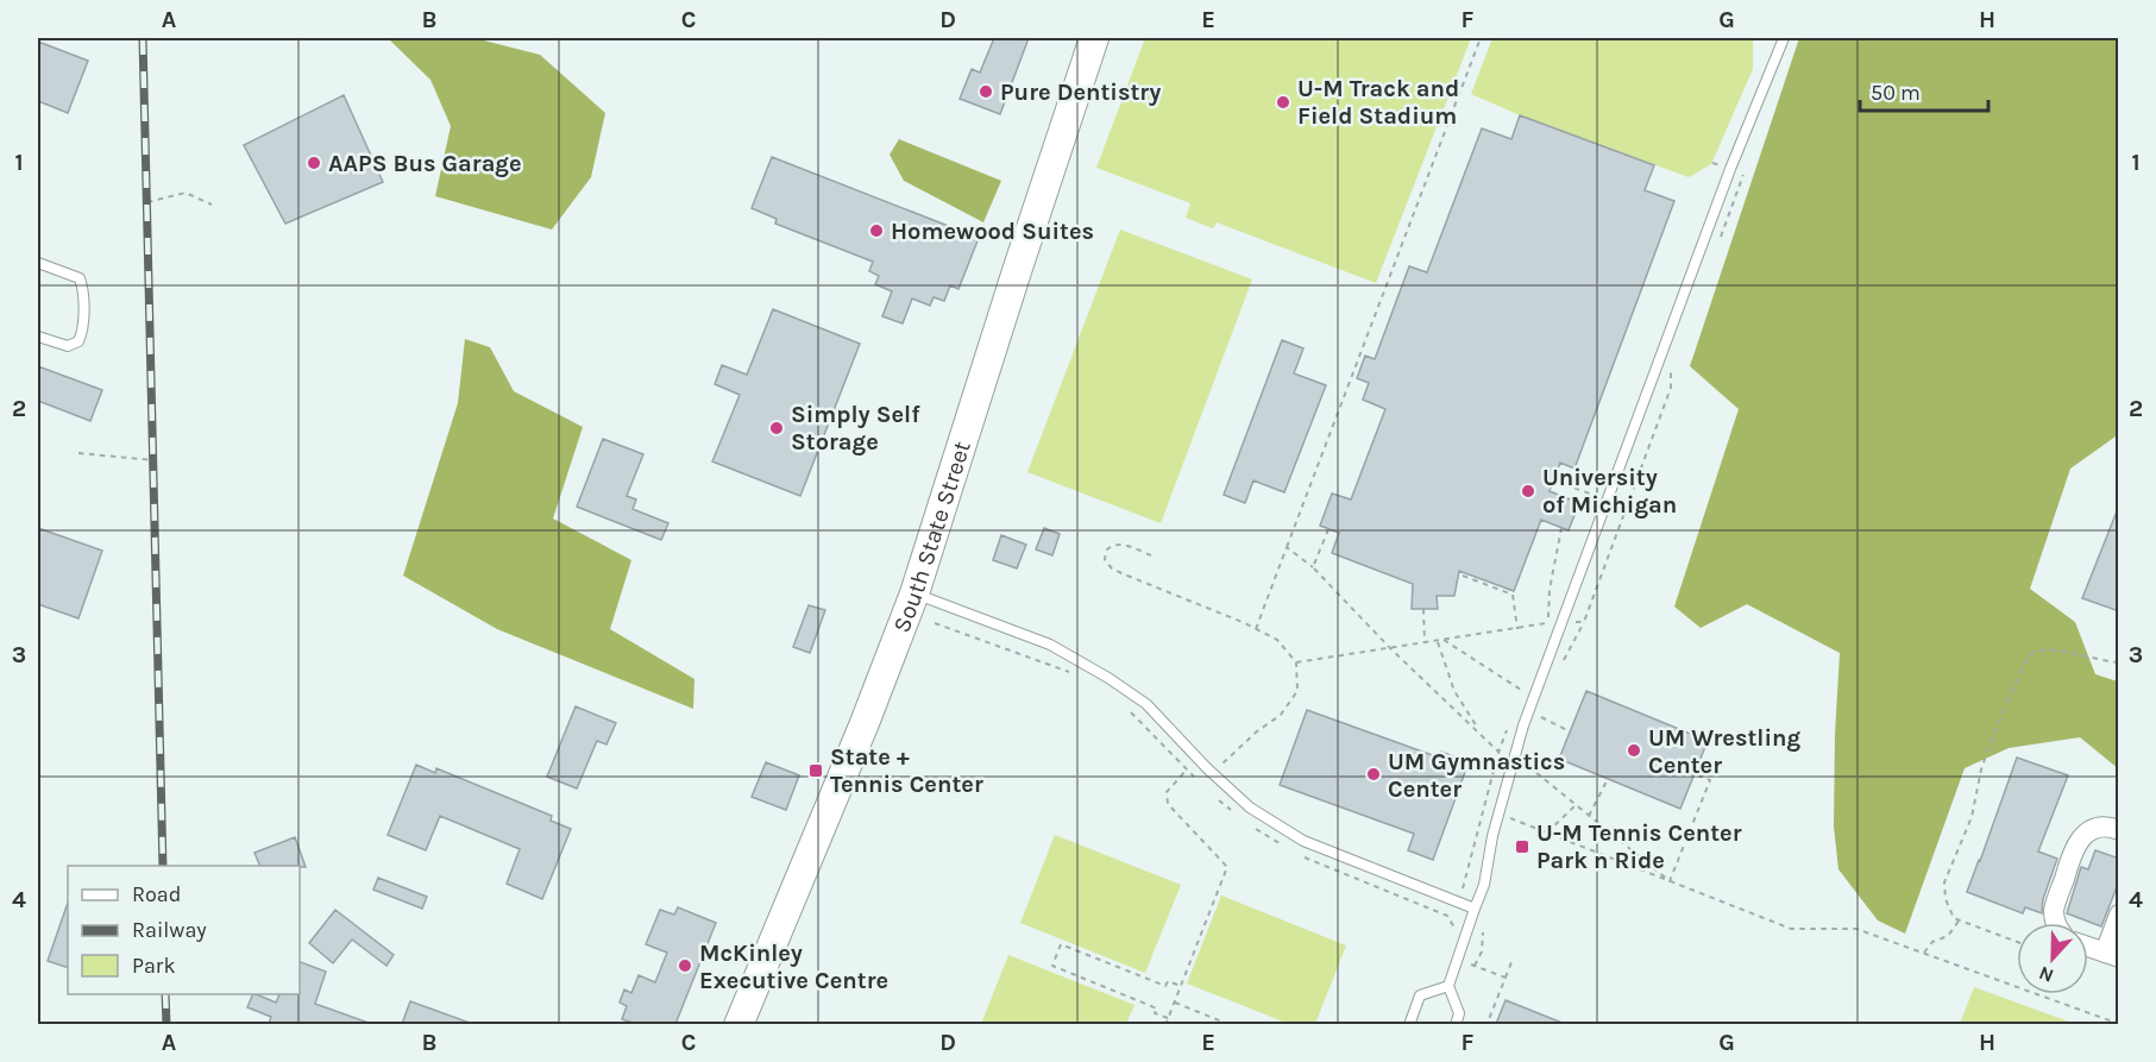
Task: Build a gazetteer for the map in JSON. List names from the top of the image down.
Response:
{
  "streets": {
    "main road": ["South State Street"]
  },
  "places": {
    "other": [
      "Pure Dentistry",
      "U-M Track and Field Stadium",
      "AAPS Bus Garage",
      "Homewood Suites",
      "Simply Self Storage",
      "University of Michigan",
      "UM Wrestling Center",
      "UM Gymnastics Center",
      "McKinley Executive Centre"
    ],
    "transit": ["State + Tennis Center", "U-M Tennis Center Park n Ride"]
  },
  "legend": ["Road", "Railway", "Park"],
  "scale_bar": "50 m",
  "north": "bottom",
  "grid": {
    "columns": [
      "A",
      "B",
      "C",
      "D",
      "E",
      "F",
      "G",
      "H"
    ],
    "rows": [
      "1",
      "2",
      "3",
      "4"
    ]
  }
}
